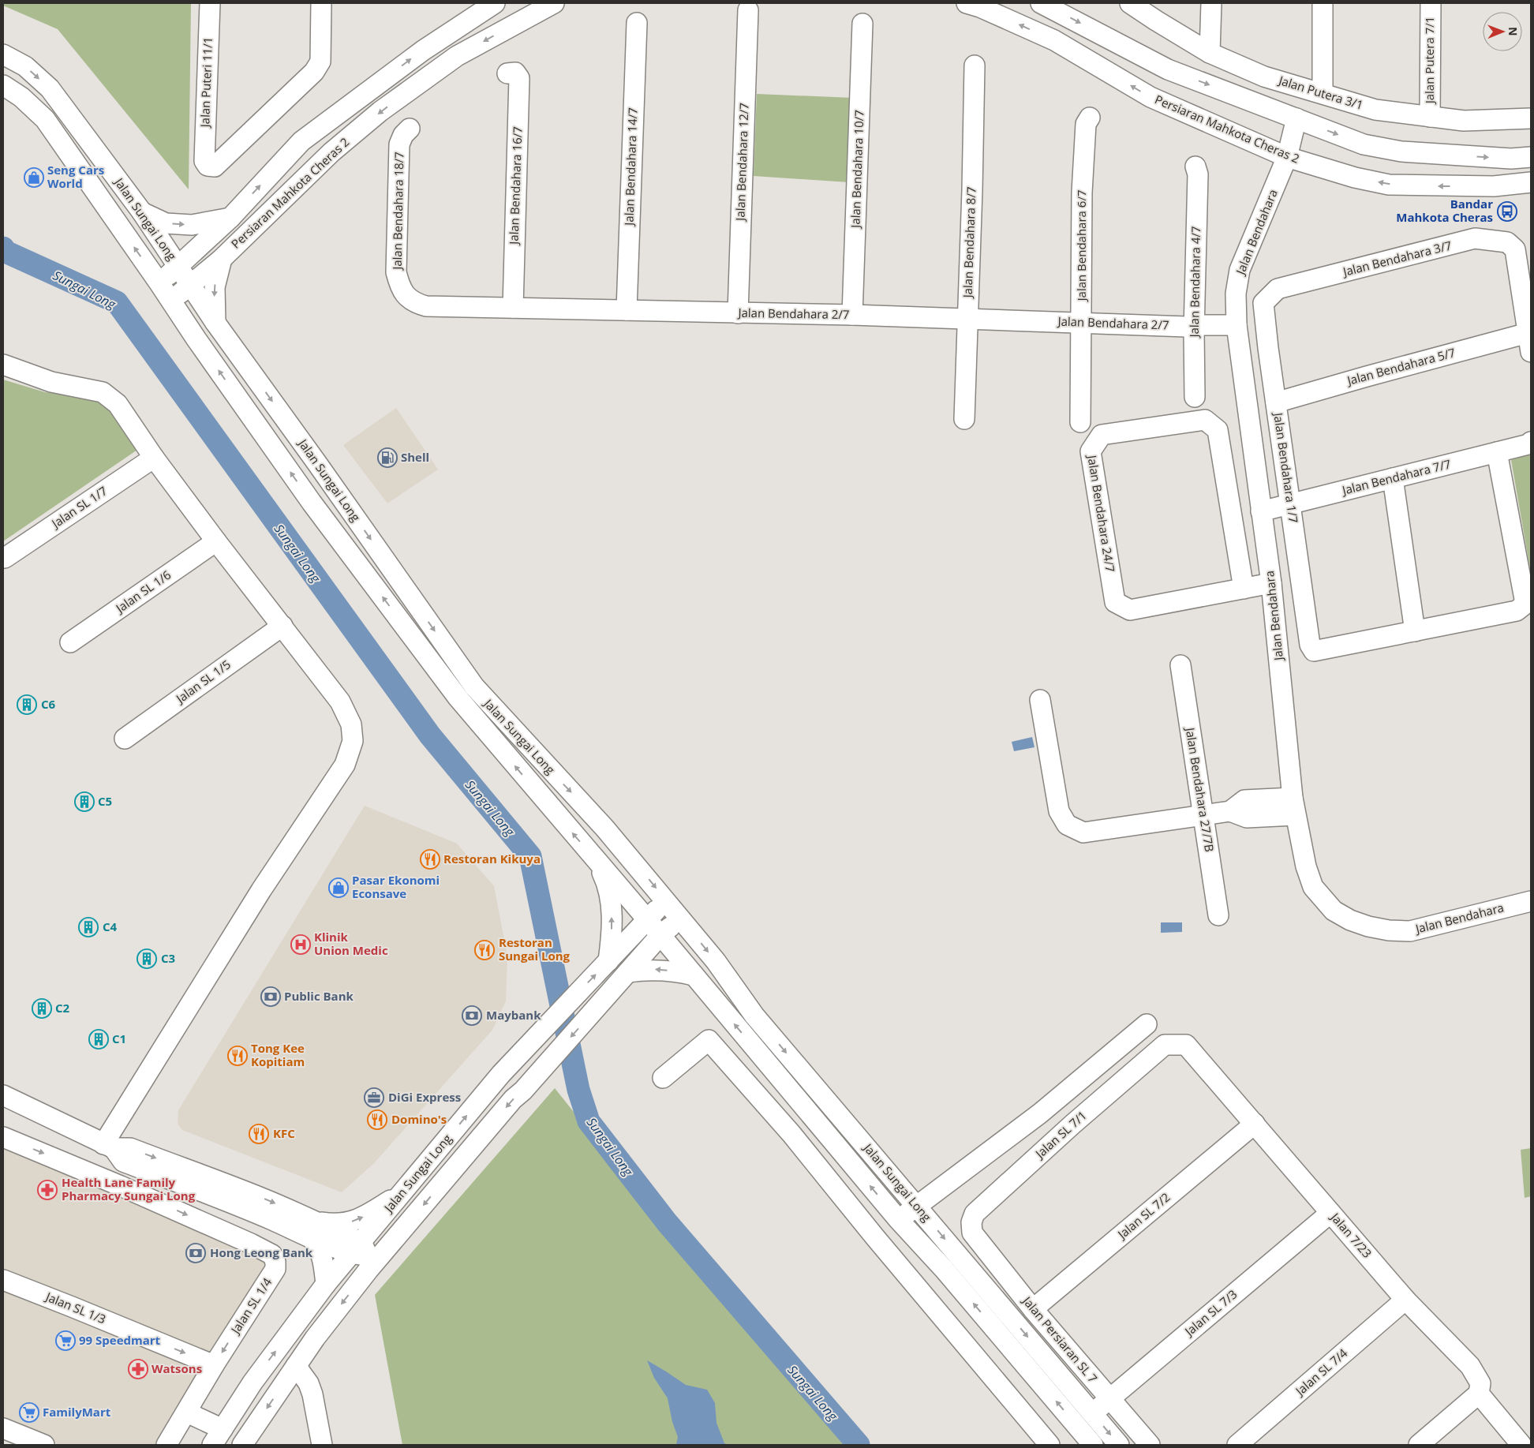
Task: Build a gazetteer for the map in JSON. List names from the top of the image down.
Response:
{
  "streets": {
    "street": [
      "Jalan Putera 7/1",
      "Jalan Puteri 11/1",
      "Jalan Putera 3/1",
      "Persiaran Mahkota Cheras 2",
      "Jalan Bendahara 12/7",
      "Jalan Bendahara 14/7",
      "Jalan Bendahara 10/7",
      "Jalan Bendahara 16/7",
      "Jalan Bendahara 18/7",
      "Jalan Sungai Long",
      "Jalan Bendahara",
      "Jalan Bendahara 8/7",
      "Jalan Bendahara 6/7",
      "Jalan Bendahara 3/7",
      "Jalan Bendahara 4/7",
      "Jalan Bendahara 2/7",
      "Jalan Bendahara 5/7",
      "Jalan Bendahara 1/7",
      "Jalan Bendahara 7/7",
      "Jalan SL 1/7",
      "Jalan Bendahara 24/7",
      "Jalan SL 1/6",
      "Jalan SL 1/5",
      "Jalan Bendahara 27/7B",
      "Jalan SL 7/1",
      "Jalan SL 7/2",
      "Jalan 7/23",
      "Jalan SL 1/4",
      "Jalan SL 1/3",
      "Jalan SL 7/3",
      "Jalan Persiaran SL 7",
      "Jalan SL 7/4"
    ]
  },
  "crossings": [
    ["Jalan Putera 7/1", "Jalan Putera 3/1"],
    ["Persiaran Mahkota Cheras 2", "Jalan Sungai Long"],
    ["Persiaran Mahkota Cheras 2", "Jalan Bendahara"],
    ["Jalan Bendahara 12/7", "Jalan Bendahara 2/7"],
    ["Jalan Bendahara 14/7", "Jalan Bendahara 2/7"],
    ["Jalan Bendahara 10/7", "Jalan Bendahara 2/7"],
    ["Jalan Bendahara 16/7", "Jalan Bendahara 2/7"],
    ["Jalan Bendahara 18/7", "Jalan Bendahara 2/7"],
    ["Jalan Sungai Long", "Jalan SL 7/3"],
    ["Jalan Bendahara", "Jalan Bendahara 2/7"],
    ["Jalan Bendahara", "Jalan Bendahara 7/7"],
    ["Jalan Bendahara", "Jalan Bendahara 24/7"],
    ["Jalan Bendahara 8/7", "Jalan Bendahara 2/7"],
    ["Jalan Bendahara 6/7", "Jalan Bendahara 2/7"],
    ["Jalan Bendahara 3/7", "Jalan Bendahara 5/7"],
    ["Jalan Bendahara 3/7", "Jalan Bendahara 1/7"],
    ["Jalan Bendahara 4/7", "Jalan Bendahara 2/7"],
    ["Jalan Bendahara 5/7", "Jalan Bendahara 1/7"],
    ["Jalan Bendahara 1/7", "Jalan Bendahara 7/7"],
    ["Jalan SL 7/1", "Jalan 7/23"],
    ["Jalan SL 7/1", "Jalan Persiaran SL 7"],
    ["Jalan SL 7/2", "Jalan 7/23"],
    ["Jalan SL 7/2", "Jalan Persiaran SL 7"],
    ["Jalan 7/23", "Jalan SL 7/3"],
    ["Jalan 7/23", "Jalan SL 7/4"],
    ["Jalan SL 1/4", "Jalan SL 1/3"],
    ["Jalan SL 7/3", "Jalan Persiaran SL 7"]
  ],
  "water": ["Sungai Long"],
  "places": {
    "shop": ["Seng Cars World", "Pasar Ekonomi Econsave"],
    "bus stop": ["Bandar Mahkota Cheras"],
    "fuel station": ["Shell"],
    "building": [
      "C6",
      "C5",
      "C4",
      "C3",
      "C2",
      "C1"
    ],
    "restaurant": [
      "Restoran Kikuya",
      "Restoran Sungai Long",
      "Tong Kee Kopitiam",
      "Domino's",
      "KFC"
    ],
    "hospital": ["Klinik Union Medic"],
    "bank": ["Public Bank", "Maybank", "Hong Leong Bank"],
    "office": ["DiGi Express"],
    "pharmacy": ["Health Lane Family Pharmacy Sungai Long", "Watsons"],
    "supermarket": ["99 Speedmart", "FamilyMart"]
  },
  "north": "right"
}
